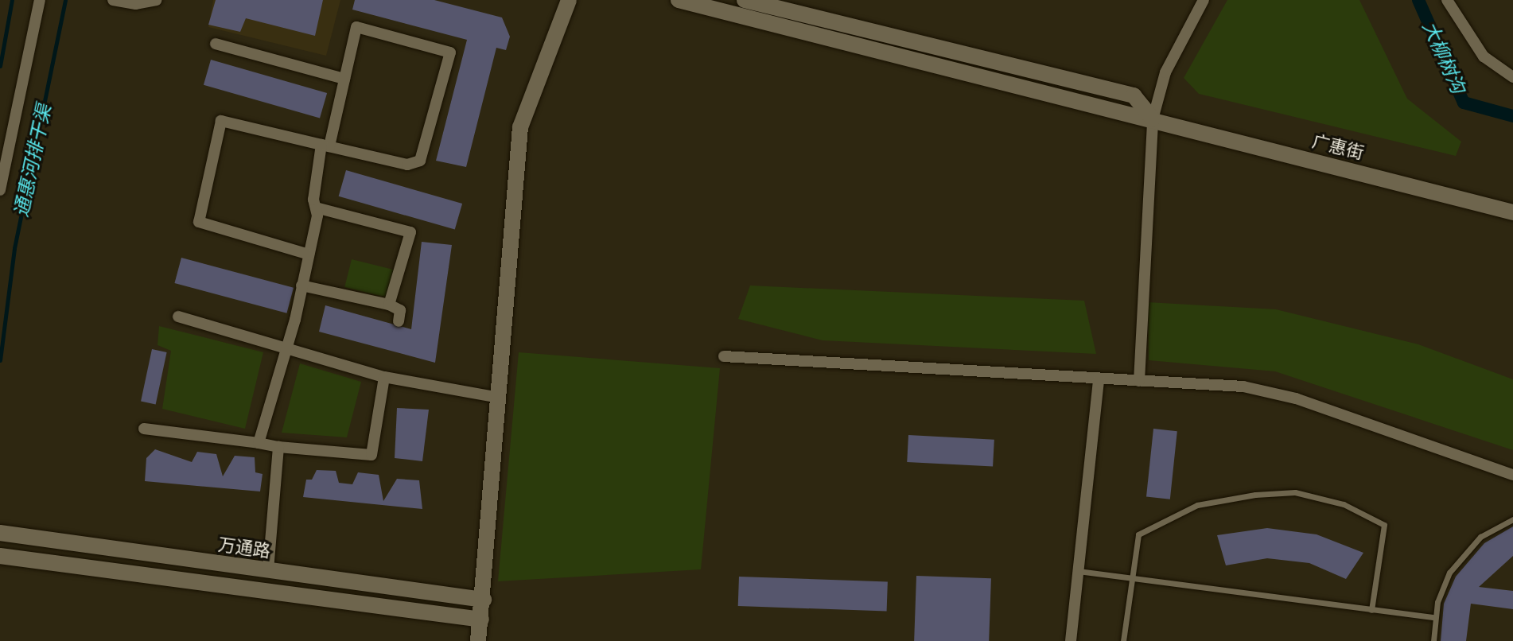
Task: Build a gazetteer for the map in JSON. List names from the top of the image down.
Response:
{
  "streets": {
    "street": ["广惠街", "万通路"]
  },
  "water": ["大柳树沟", "通惠河排干渠"]
}
